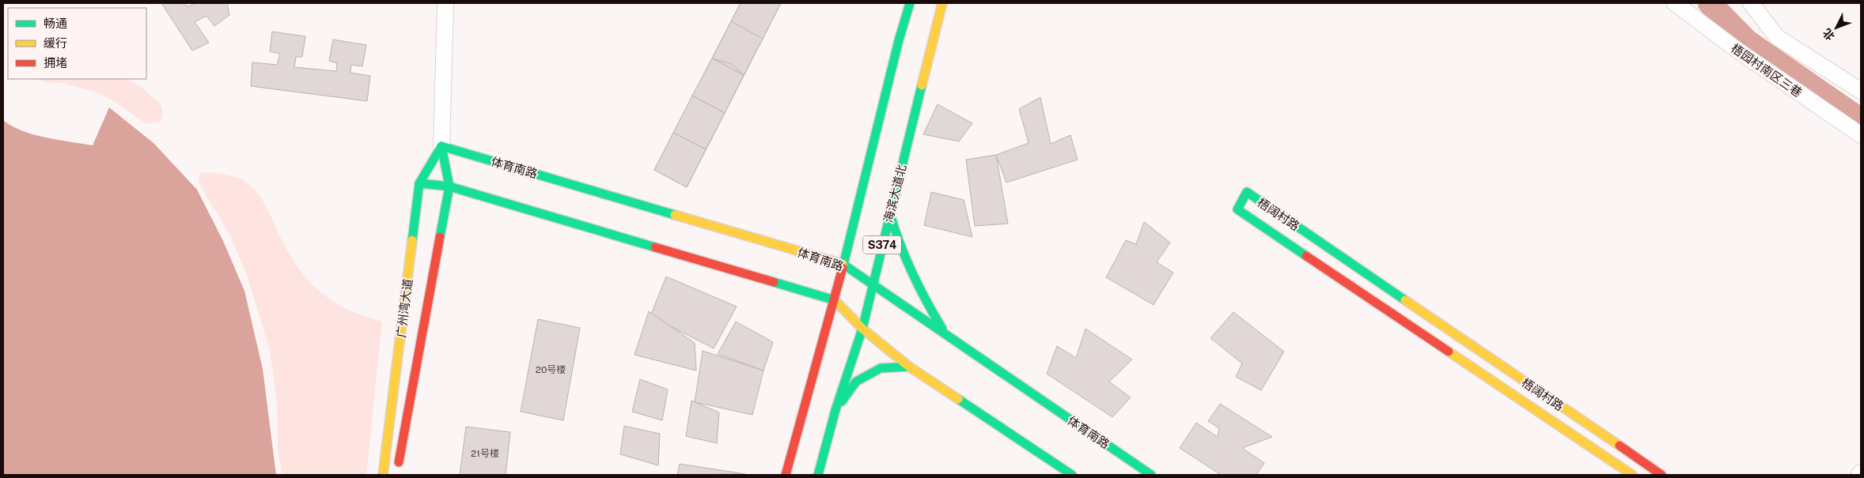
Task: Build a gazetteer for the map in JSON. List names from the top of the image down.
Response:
{
  "streets": {
    "street": [
      "梧园村南区三巷",
      "体育南路",
      "海滨大道北",
      "梧阔村路",
      "S374",
      "广州湾大道"
    ]
  },
  "crossings": [
    ["体育南路", "海滨大道北"],
    ["体育南路", "S374"],
    ["体育南路", "广州湾大道"]
  ],
  "house_numbers": ["20号楼", "21号楼"],
  "legend": ["畅通", "缓行", "拥堵"],
  "north": "bottom left"
}
